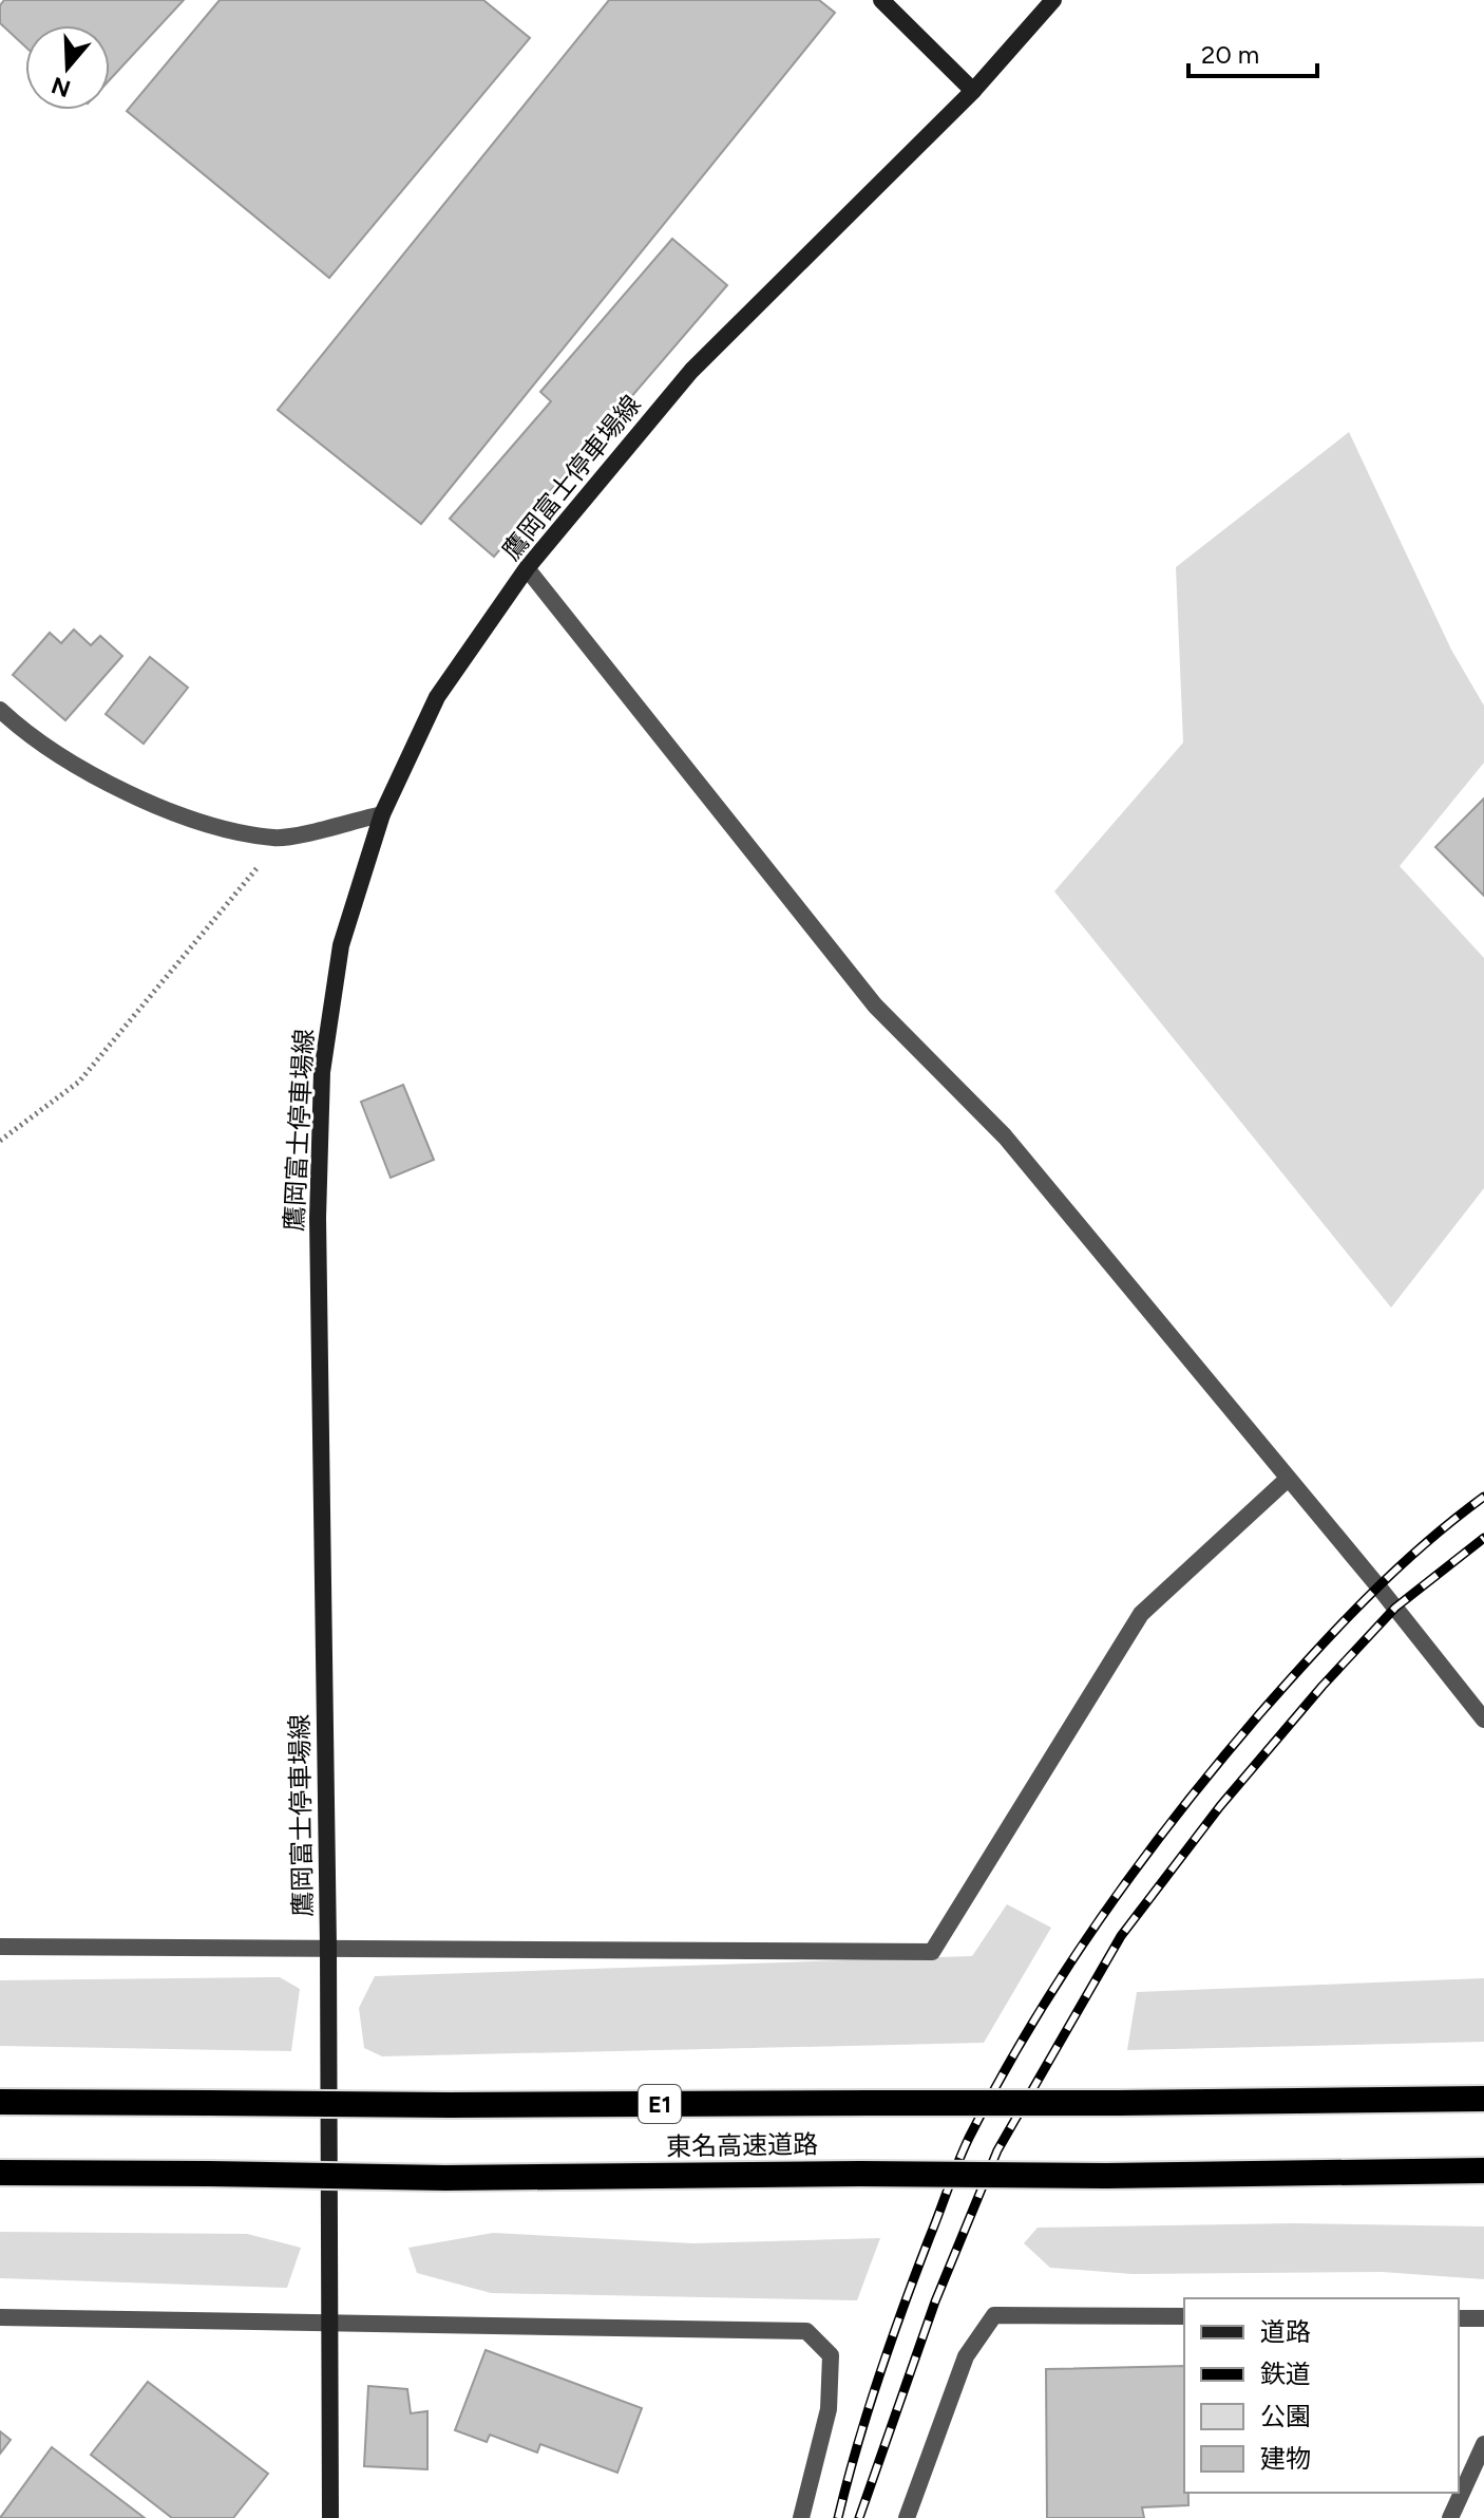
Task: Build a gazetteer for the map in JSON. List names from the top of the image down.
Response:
{
  "streets": {
    "highway": ["E1", "東名高速道路"],
    "main road": ["鷹岡富士停車場線"]
  },
  "legend": [
    "道路",
    "鉄道",
    "公園",
    "建物"
  ],
  "scale_bar": "20 m",
  "north": "bottom"
}
